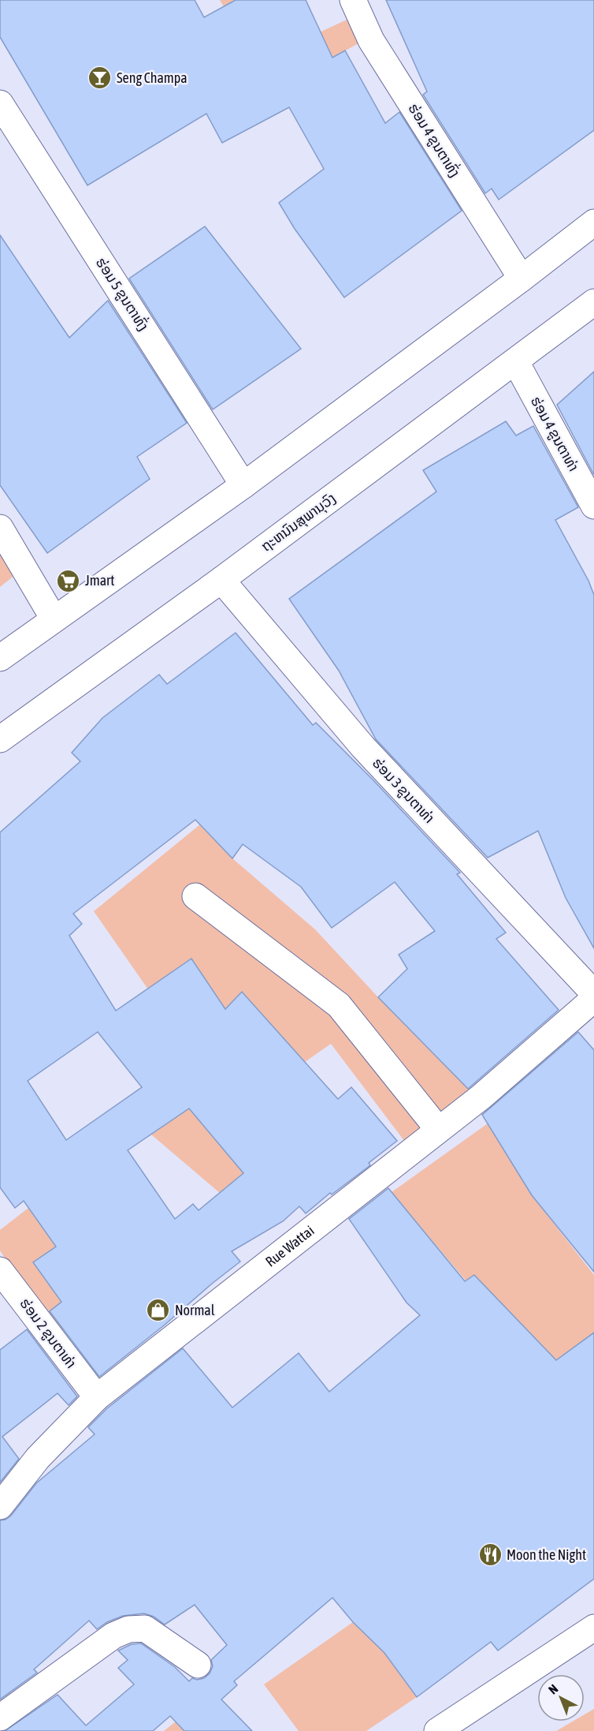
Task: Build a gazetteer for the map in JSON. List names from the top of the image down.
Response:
{
  "streets": {
    "main road": [
      "ຮ່ອມ 4 ຂູນຕາທົ່ງ",
      "ຮ່ອມ 5 ຂູນຕາທົ່ງ",
      "ຮ່ອມ 4 ຂູນຕາທ່າ",
      "ຖະຫນົນສຸພານຸວົງ",
      "ຮ່ອມ 3 ຂູນຕາທ່າ",
      "Rue Wattai",
      "ຮ່ອມ 2 ຂູນຕາທ່າ"
    ]
  },
  "crossings": [
    ["ຮ່ອມ 4 ຂູນຕາທ່າ", "ຖະຫນົນສຸພານຸວົງ"],
    ["ຖະຫນົນສຸພານຸວົງ", "ຮ່ອມ 3 ຂູນຕາທ່າ"],
    ["Rue Wattai", "ຮ່ອມ 2 ຂູນຕາທ່າ"]
  ],
  "places": {
    "bar": ["Seng Champa"],
    "supermarket": ["Jmart"],
    "shop": ["Normal"],
    "restaurant": ["Moon the Night"]
  },
  "north": "top left"
}
